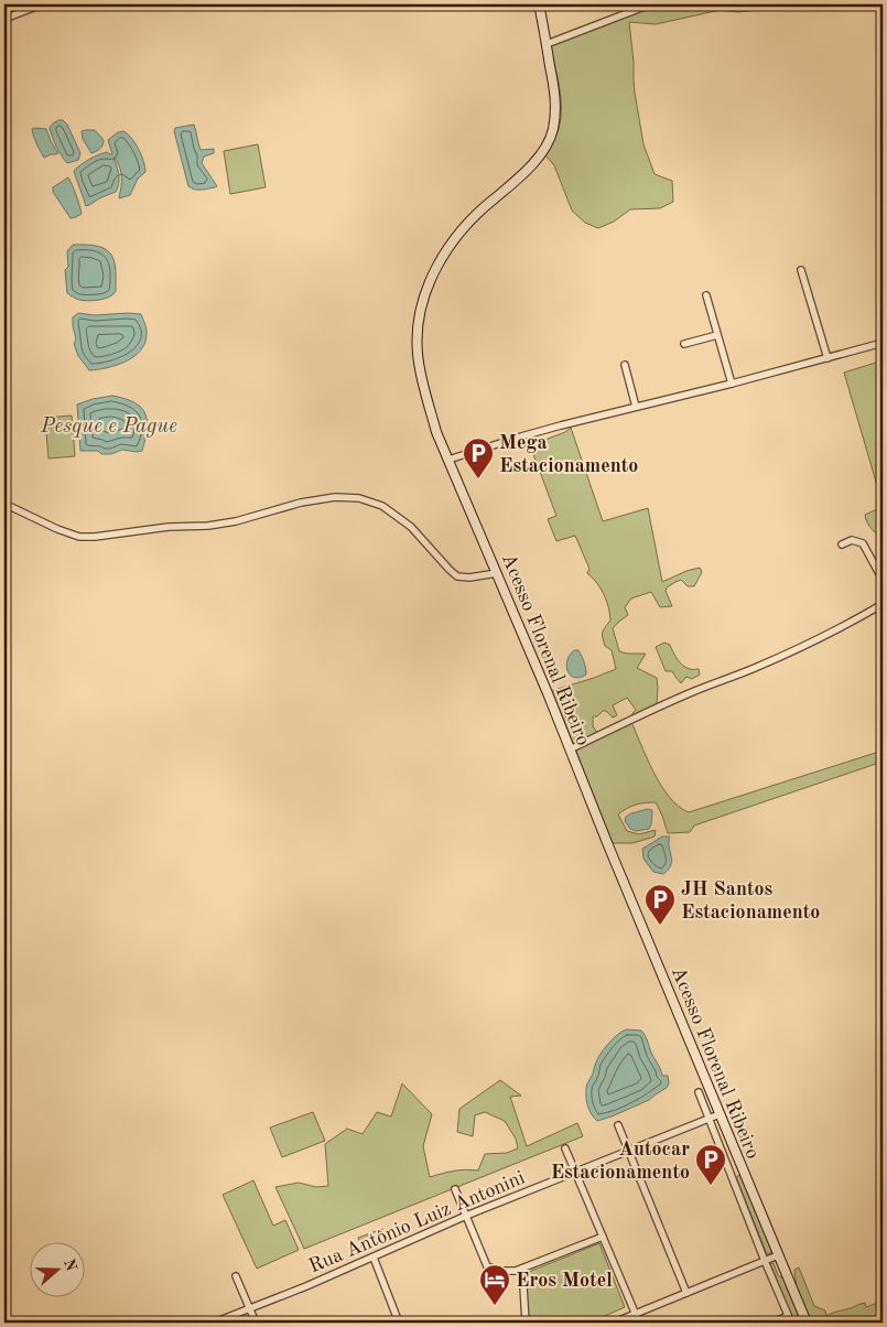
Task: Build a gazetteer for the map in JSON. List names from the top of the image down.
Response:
{
  "streets": {
    "street": ["Acesso Florenal Ribeiro", "Rua Antônio Luiz Antonini"]
  },
  "crossings": [
    ["Acesso Florenal Ribeiro", "Rua Antônio Luiz Antonini"]
  ],
  "water": ["Pesque e Pague"],
  "places": {
    "parking": ["Mega Estacionamento", "JH Santos Estacionamento", "Autocar Estacionamento"],
    "hotel": ["Eros Motel"]
  },
  "north": "right"
}
